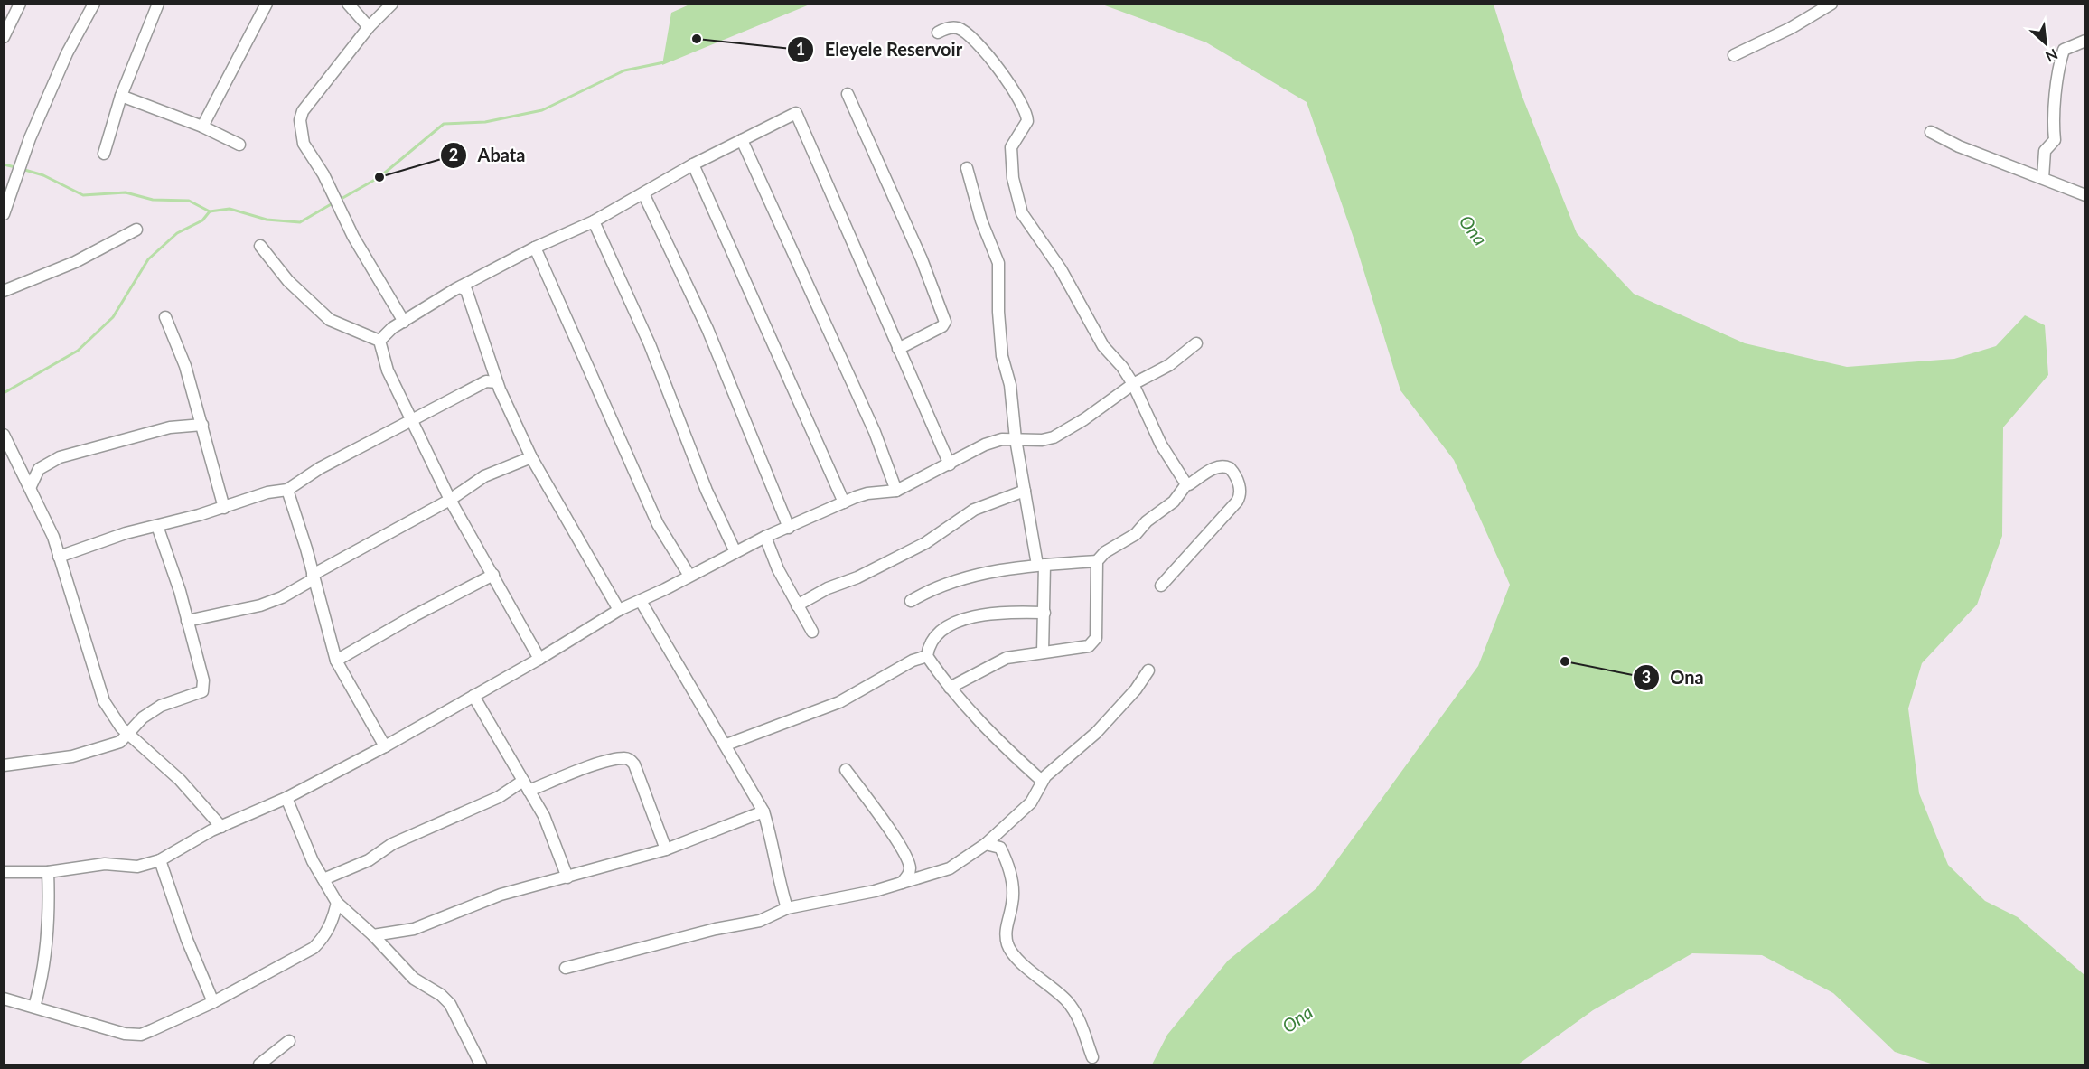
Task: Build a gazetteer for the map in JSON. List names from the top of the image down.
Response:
{
  "water": ["Ona"],
  "places": ["Eleyele Reservoir", "Abata", "Ona"],
  "north": "bottom right"
}
